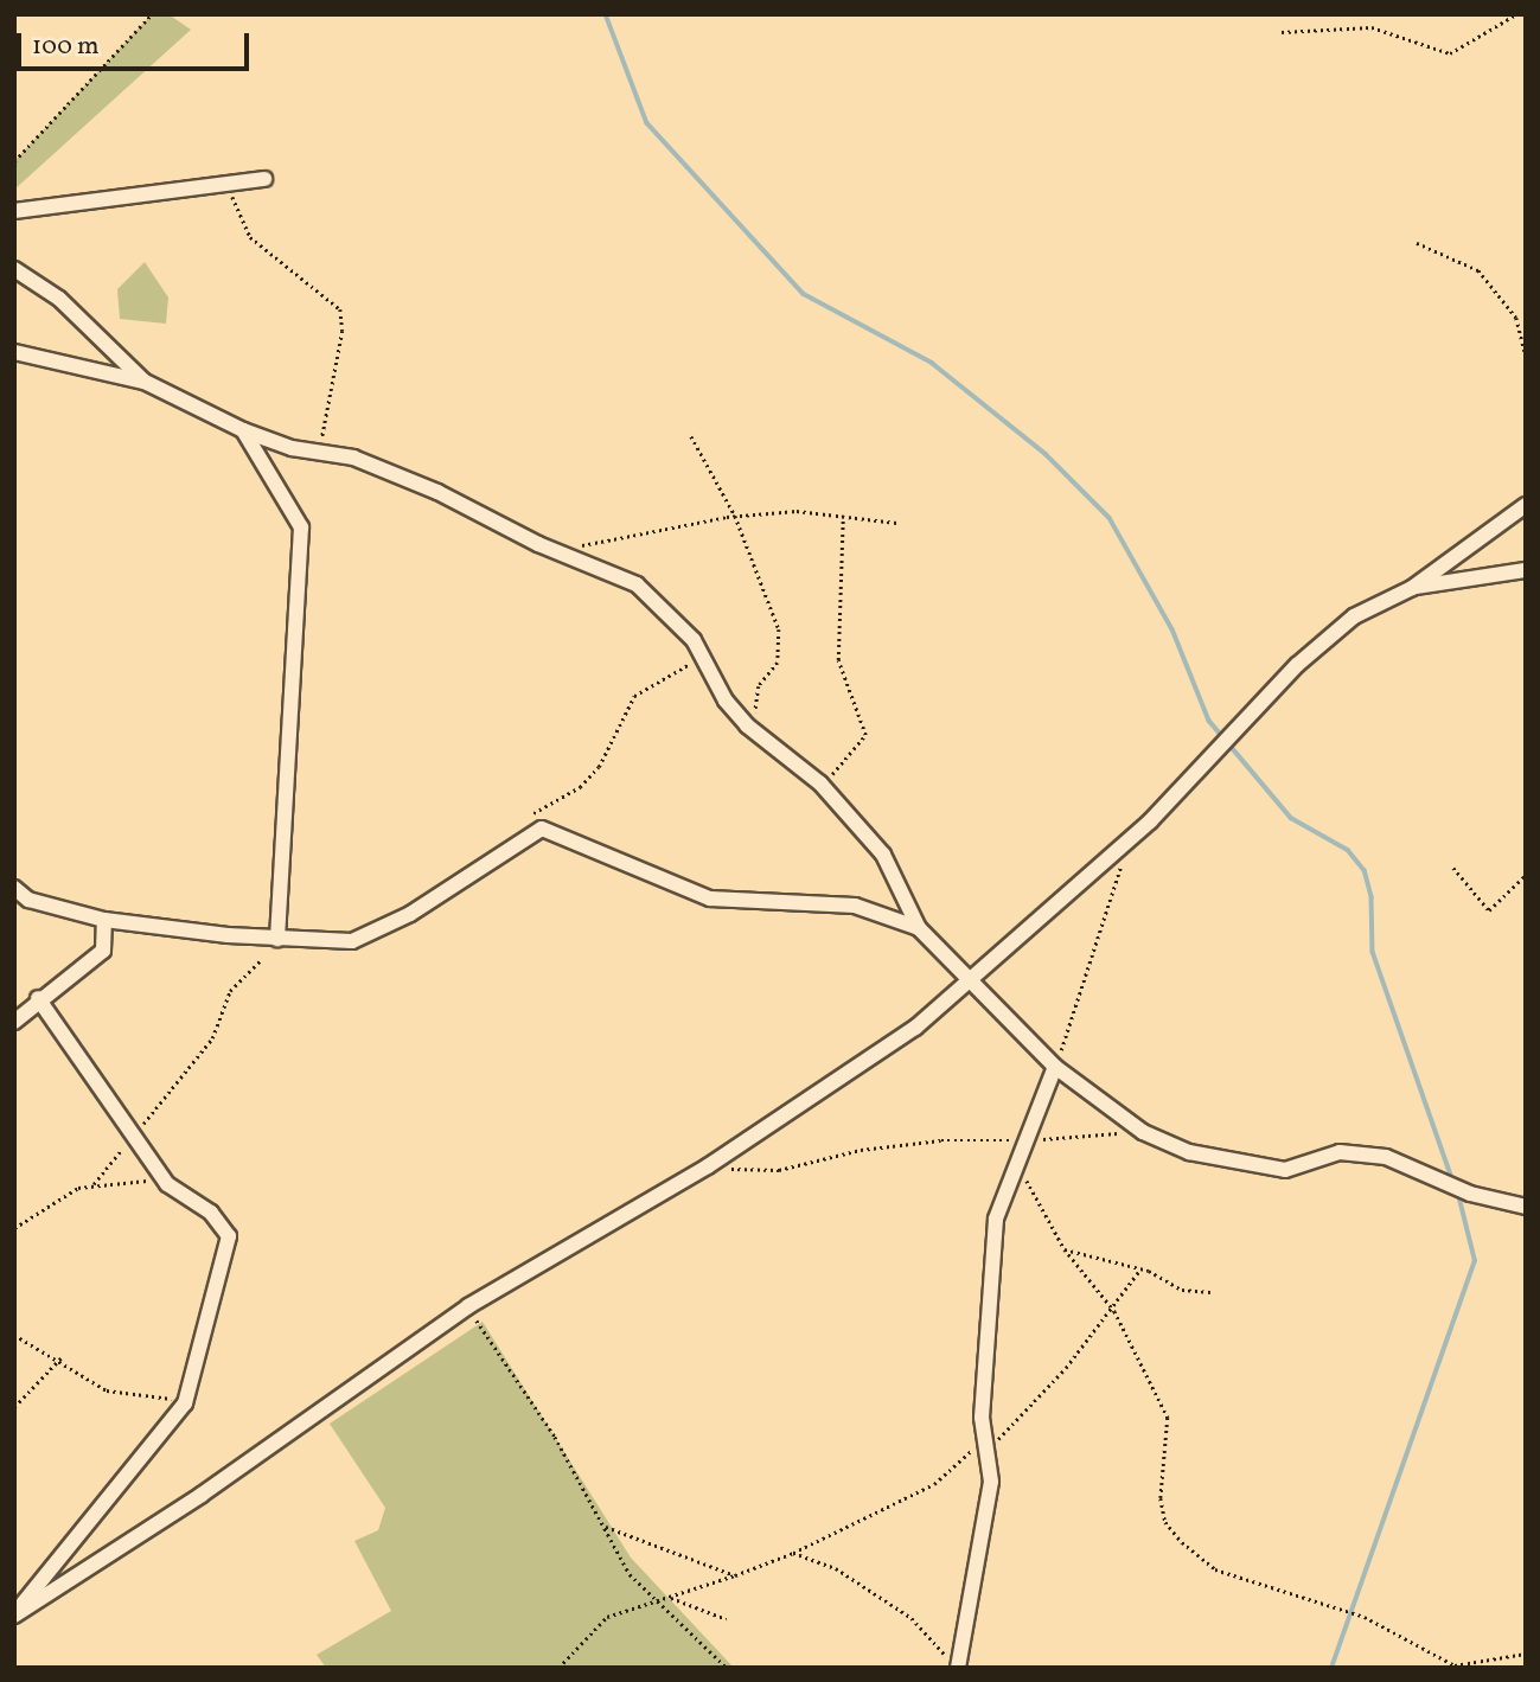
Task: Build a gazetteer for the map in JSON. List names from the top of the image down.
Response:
{
  "scale_bar": "100 m"
}
